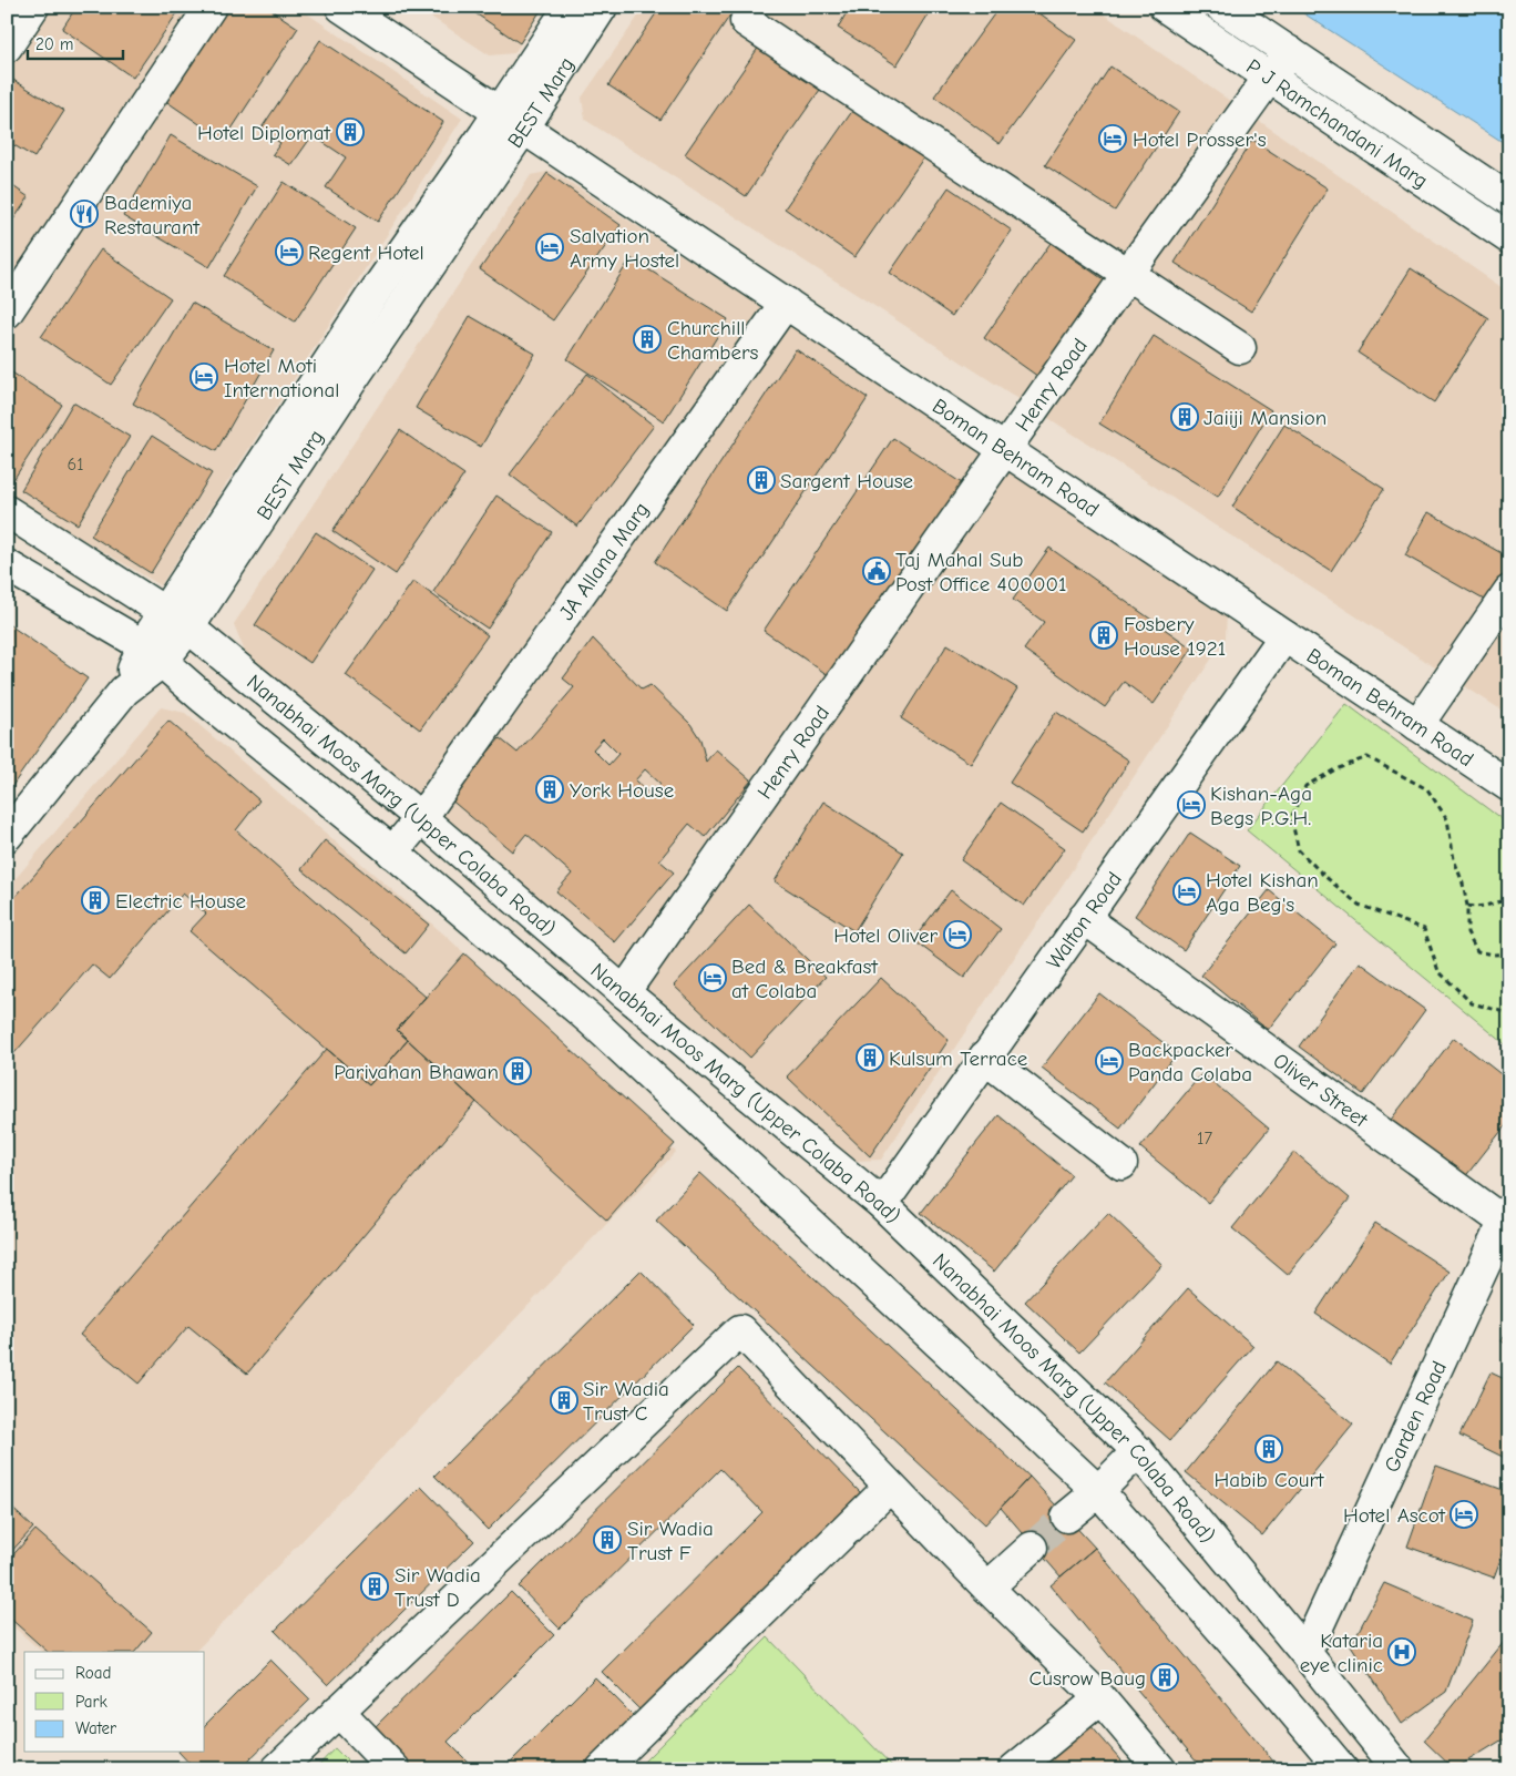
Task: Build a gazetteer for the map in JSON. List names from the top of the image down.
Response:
{
  "streets": {
    "street": [
      "BEST Marg",
      "P J Ramchandani Marg",
      "Henry Road",
      "Boman Behram Road",
      "JA Allana Marg",
      "Nanabhai Moos Marg (Upper Colaba Road)",
      "Walton Road",
      "Oliver Street",
      "Garden Road"
    ]
  },
  "crossings": [
    ["BEST Marg", "Boman Behram Road"],
    ["P J Ramchandani Marg", "Henry Road"],
    ["Henry Road", "Boman Behram Road"],
    ["Henry Road", "Nanabhai Moos Marg (Upper Colaba Road)"],
    ["Boman Behram Road", "JA Allana Marg"],
    ["Boman Behram Road", "Walton Road"],
    ["JA Allana Marg", "Nanabhai Moos Marg (Upper Colaba Road)"],
    ["Nanabhai Moos Marg (Upper Colaba Road)", "Walton Road"],
    ["Nanabhai Moos Marg (Upper Colaba Road)", "Garden Road"],
    ["Walton Road", "Oliver Street"],
    ["Oliver Street", "Garden Road"]
  ],
  "places": {
    "building": [
      "Hotel Diplomat",
      "Churchill Chambers",
      "Jaiiji Mansion",
      "Sargent House",
      "Fosbery House 1921",
      "York House",
      "Electric House",
      "Kulsum Terrace",
      "Parivahan Bhawan",
      "Sir Wadia Trust C",
      "Habib Court",
      "Sir Wadia Trust F",
      "Sir Wadia Trust D",
      "Cusrow Baug"
    ],
    "hotel": [
      "Hotel Prosser's",
      "Salvation Army Hostel",
      "Regent Hotel",
      "Hotel Moti International",
      "Kishan-Aga Begs P.G.H.",
      "Hotel Kishan Aga Beg's",
      "Hotel Oliver",
      "Bed & Breakfast at Colaba",
      "Backpacker Panda Colaba",
      "Hotel Ascot"
    ],
    "restaurant": ["Bademiya Restaurant"],
    "public building": ["Taj Mahal Sub Post Office 400001"],
    "hospital": ["Kataria eye clinic"]
  },
  "house_numbers": ["61", "17"],
  "legend": ["Road", "Park", "Water"],
  "scale_bar": "20 m"
}
